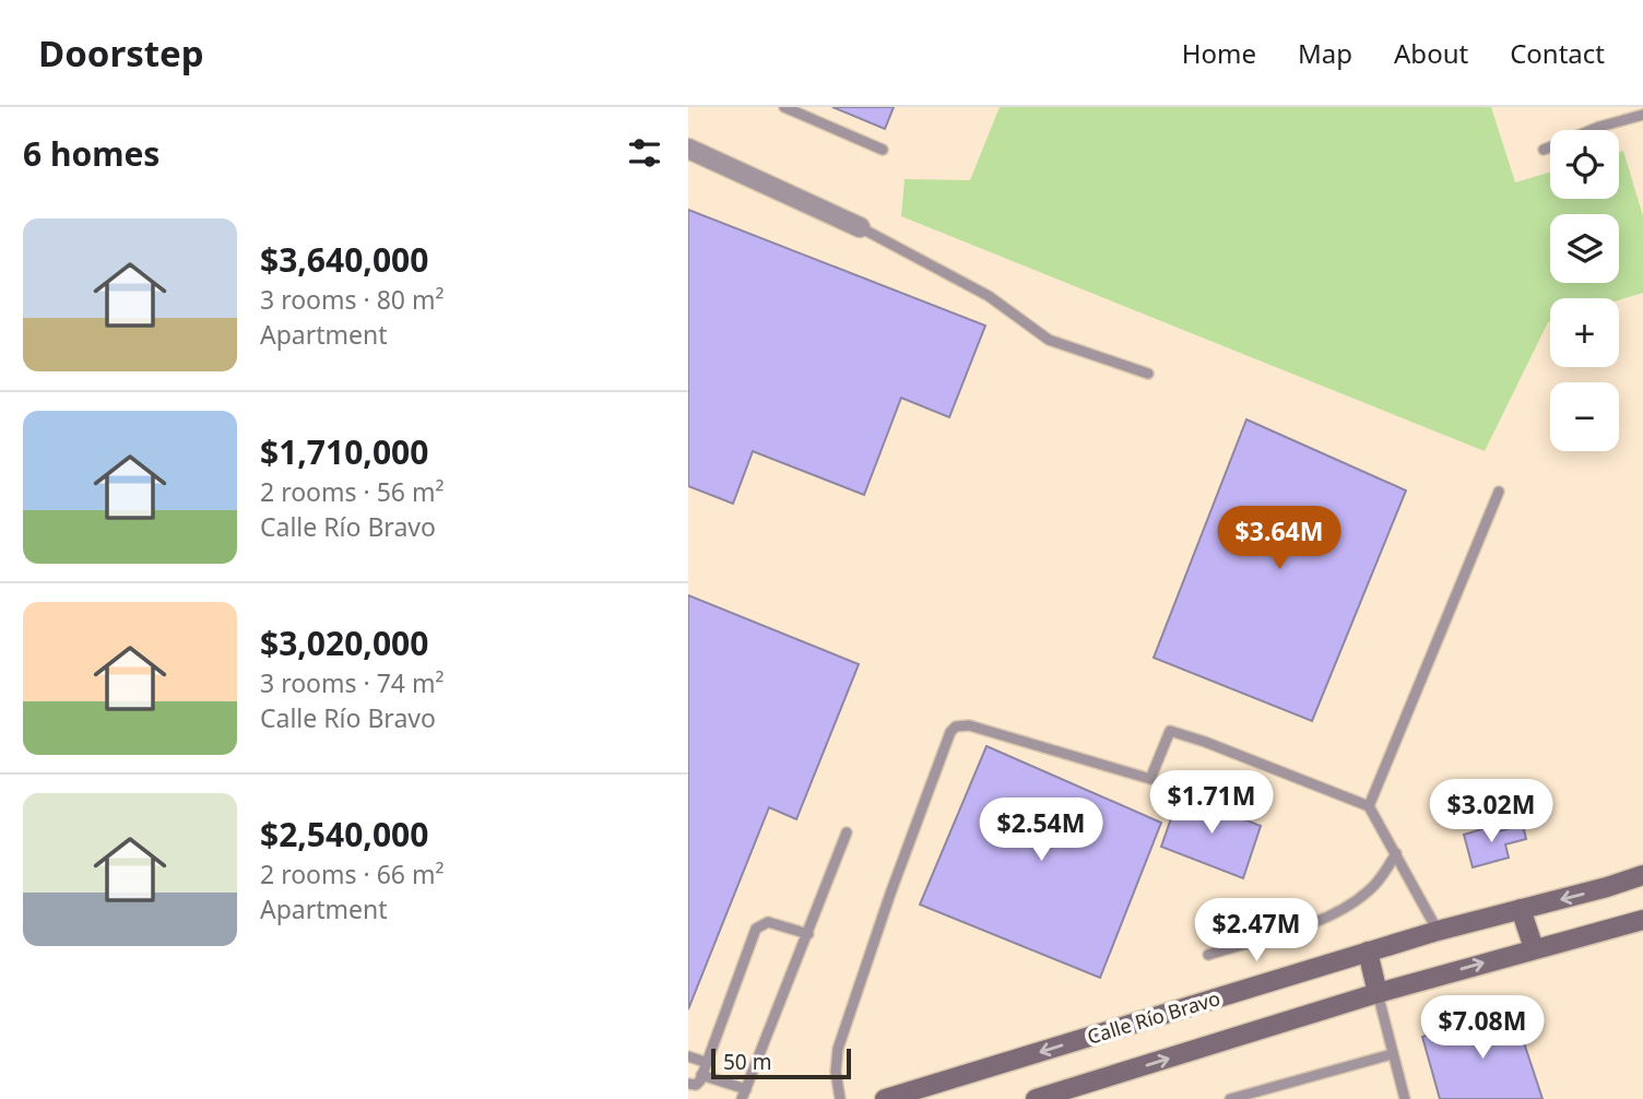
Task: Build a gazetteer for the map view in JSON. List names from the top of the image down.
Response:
{
  "streets": {
    "street": ["Calle Río Bravo"]
  },
  "scale_bar": "50 m",
  "page": {
    "header": "Doorstep",
    "nav": [
      "Home",
      "Map",
      "About",
      "Contact"
    ],
    "heading": "6 homes",
    "map_buttons": ["+", "−"],
    "list": [
      {
        "name": "$3,640,000",
        "note": "3 rooms · 80 m² · Apartment"
      },
      {
        "name": "$1,710,000",
        "note": "2 rooms · 56 m² · Calle Río Bravo"
      },
      {
        "name": "$3,020,000",
        "note": "3 rooms · 74 m² · Calle Río Bravo"
      },
      {
        "name": "$2,540,000",
        "note": "2 rooms · 66 m² · Apartment"
      }
    ],
    "price": [
      "$3.64M",
      "$1.71M",
      "$3.02M",
      "$2.54M",
      "$2.47M",
      "$7.08M"
    ],
    "scale": "50 m"
  }
}
